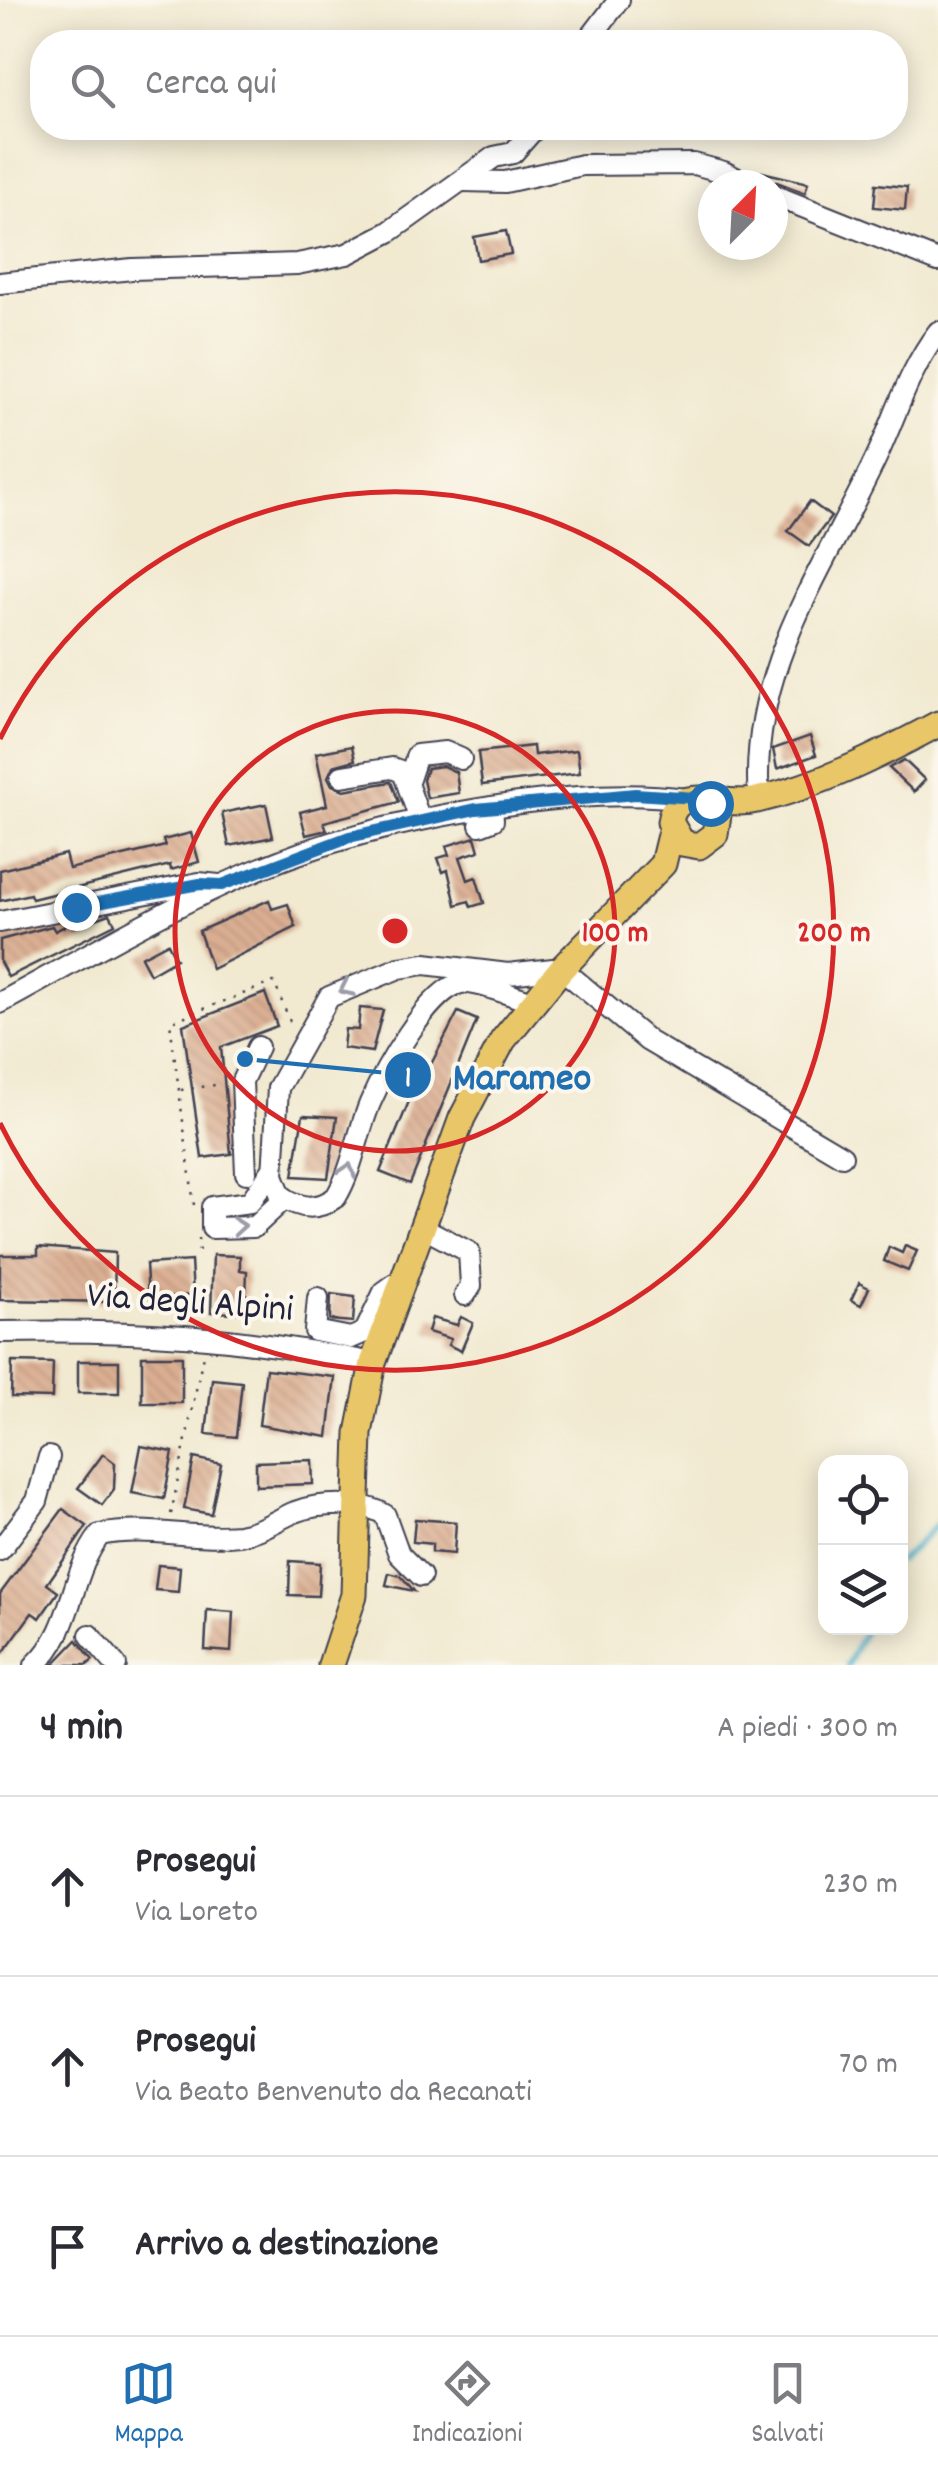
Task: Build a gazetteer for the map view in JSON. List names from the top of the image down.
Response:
{
  "streets": {
    "street": ["Via degli Alpini"]
  },
  "places": ["Marameo"],
  "north": "top right",
  "page": {
    "search": "Cerca qui",
    "heading": ["4 min", "A piedi · 300 m"],
    "list": [
      ["Prosegui", "Via Loreto", "230 m"],
      ["Prosegui", "Via Beato Benvenuto da Recanati", "70 m"],
      "Arrivo a destinazione"
    ],
    "nav": ["Mappa", "Indicazioni", "Salvati"]
  },
  "rings": ["100 m", "200 m"]
}
